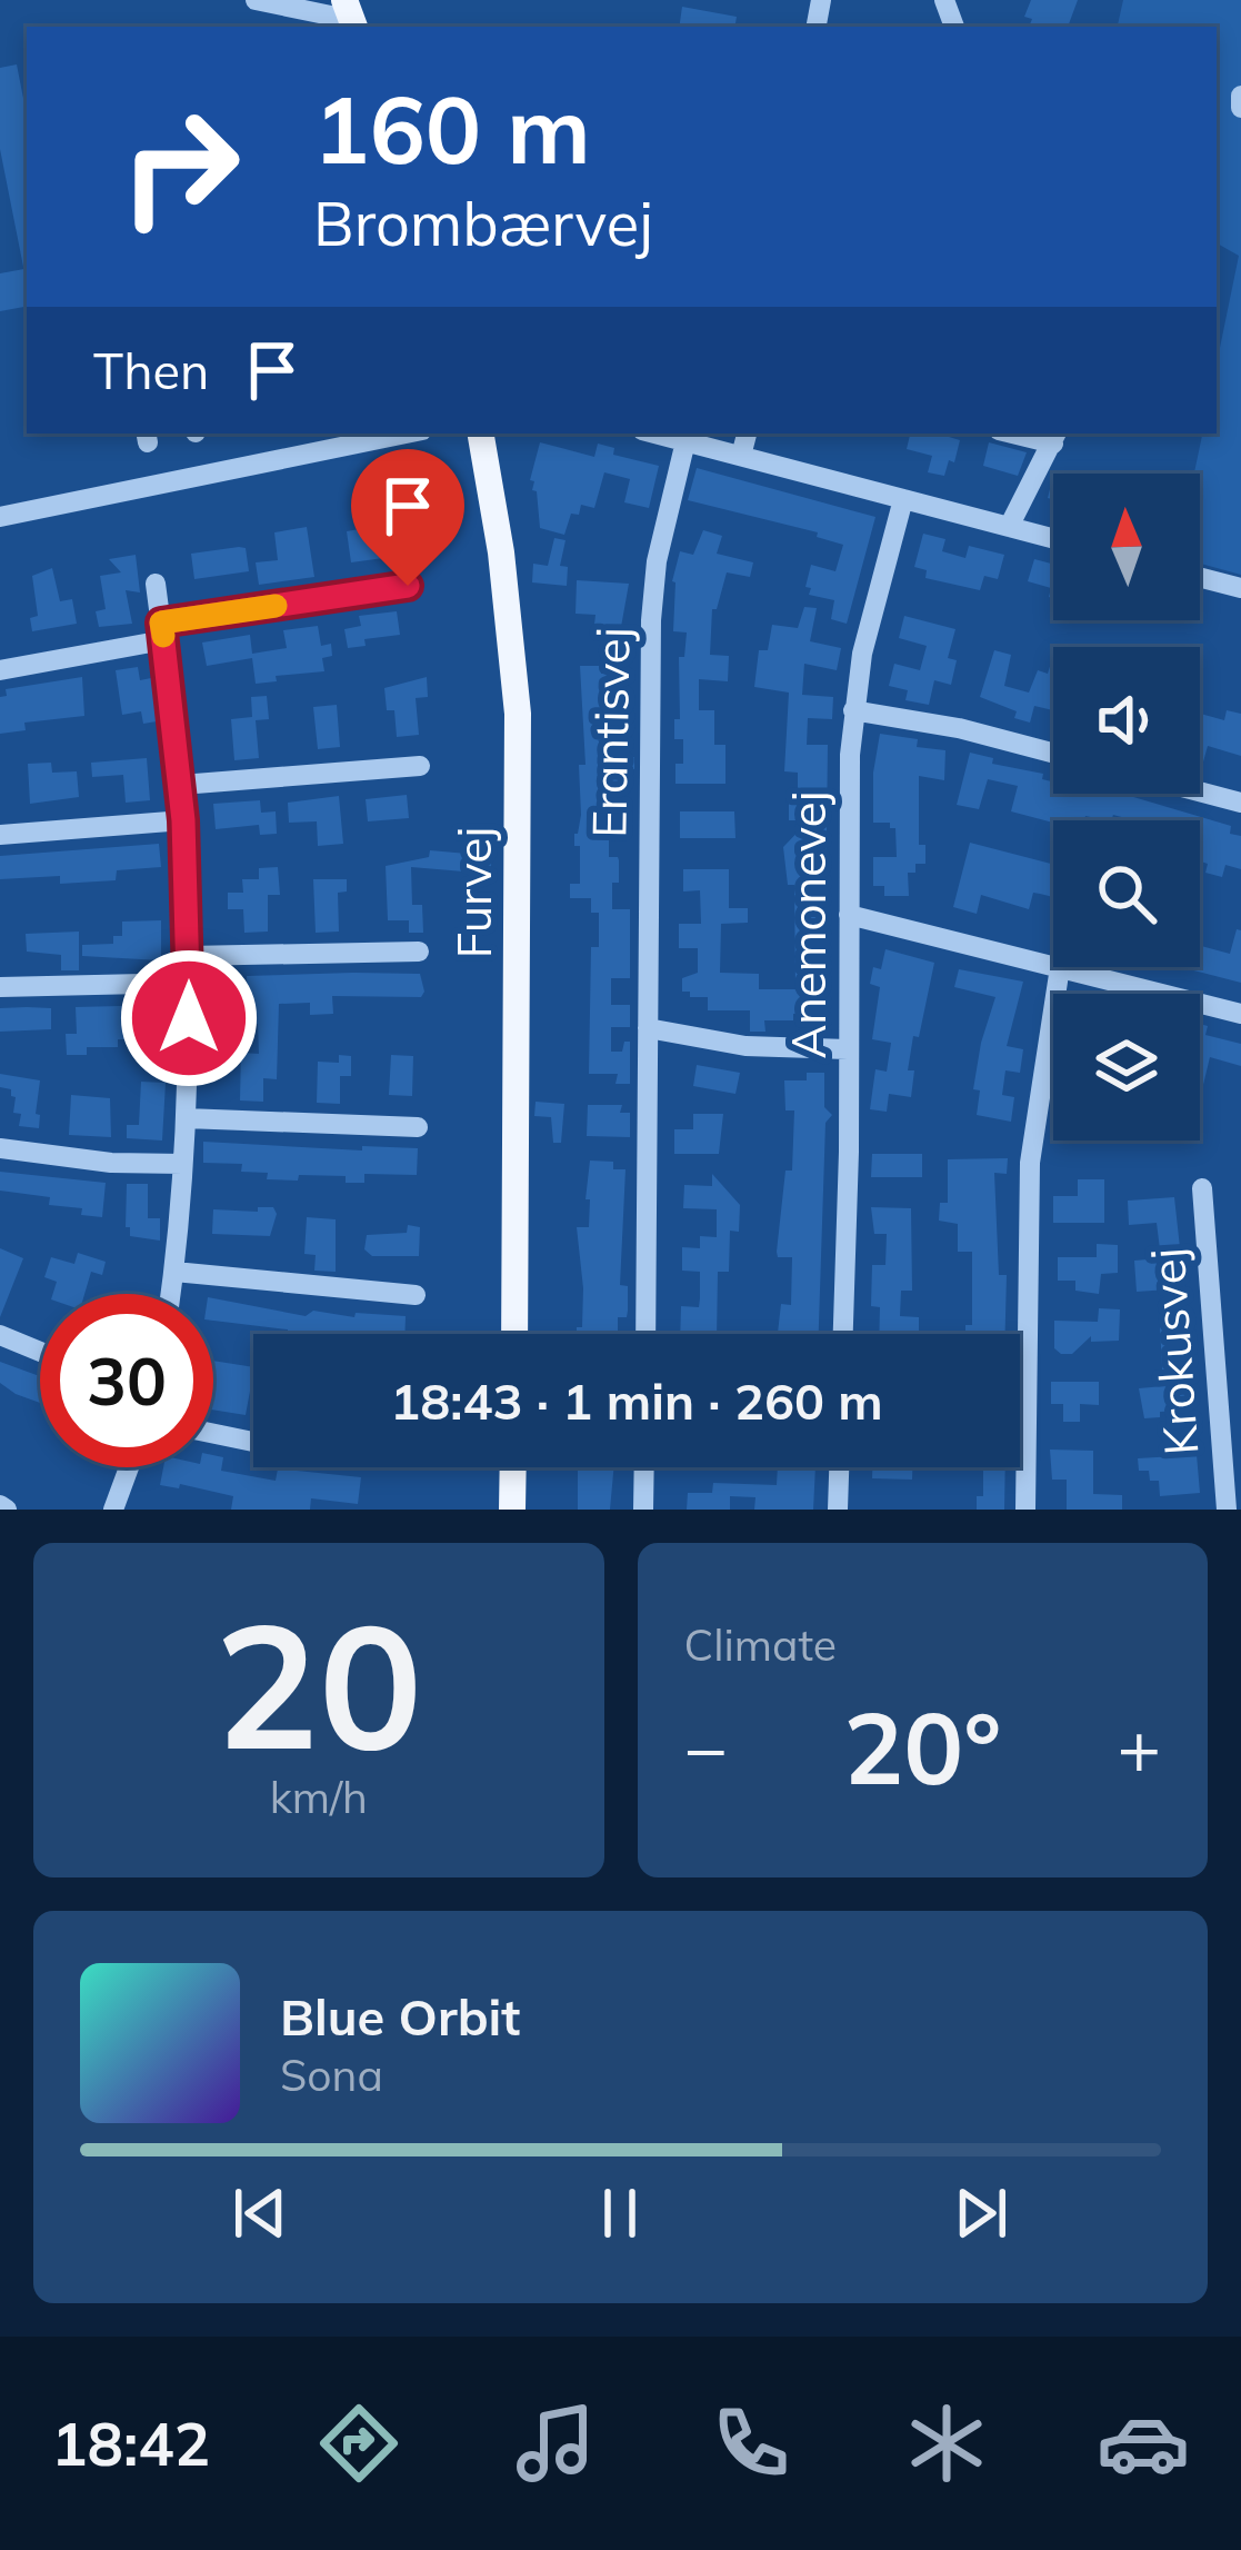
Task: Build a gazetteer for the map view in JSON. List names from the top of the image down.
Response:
{
  "streets": {
    "main road": ["Furvej"],
    "street": ["Erantisvej", "Anemonevej", "Krokusvej"]
  },
  "north": "top",
  "page": {
    "turn": ["160 m", "Brombærvej"],
    "then": "Then",
    "limit": "30",
    "trip": "18:43 · 1 min · 260 m",
    "tile": [
      ["20", "km/h"],
      "Climate"
    ],
    "heat": ["−", "20°", "+"],
    "song": ["Blue Orbit", "Sona"],
    "tabs": "18:42"
  }
}
